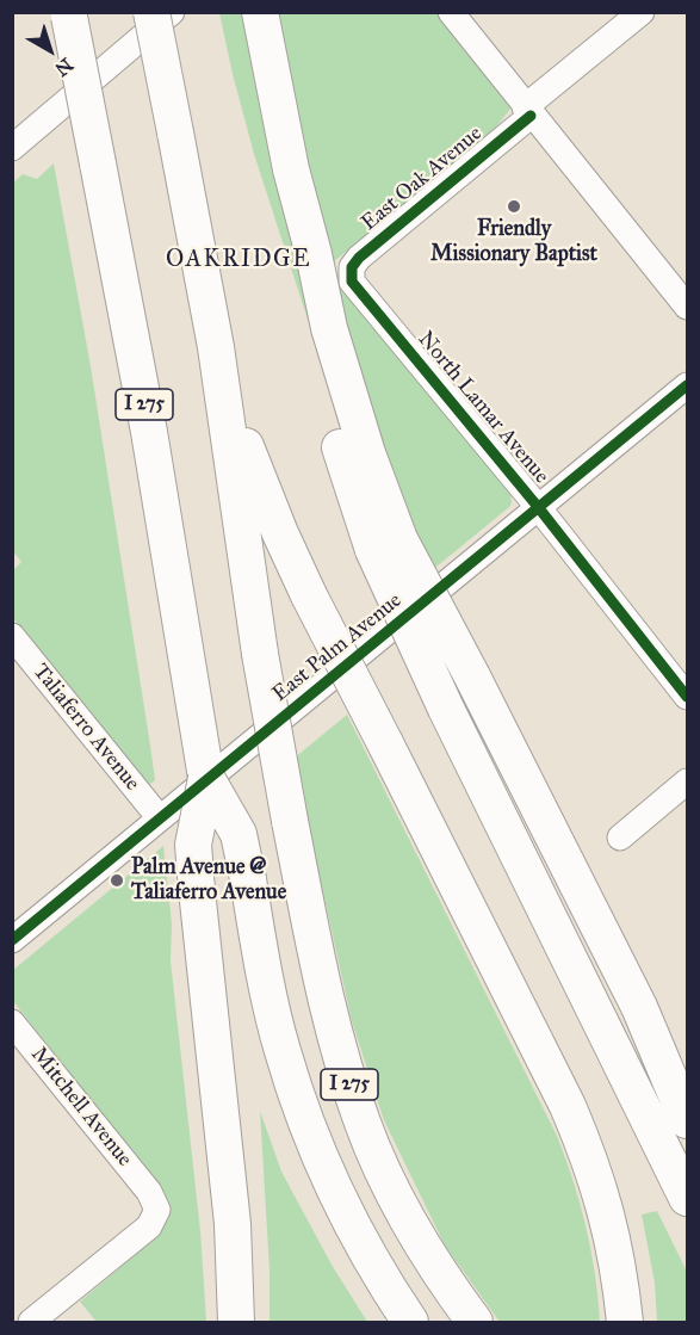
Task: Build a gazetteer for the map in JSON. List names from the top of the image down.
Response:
{
  "streets": {
    "highway": ["I 275"],
    "street": [
      "East Oak Avenue",
      "North Lamar Avenue",
      "East Palm Avenue",
      "Taliaferro Avenue",
      "Mitchell Avenue"
    ]
  },
  "crossings": [
    ["East Oak Avenue", "North Lamar Avenue"],
    ["North Lamar Avenue", "East Palm Avenue"],
    ["East Palm Avenue", "Taliaferro Avenue"]
  ],
  "districts": ["OAKRIDGE"],
  "places": ["Friendly Missionary Baptist", "Palm Avenue @ Taliaferro Avenue"],
  "north": "bottom right"
}
